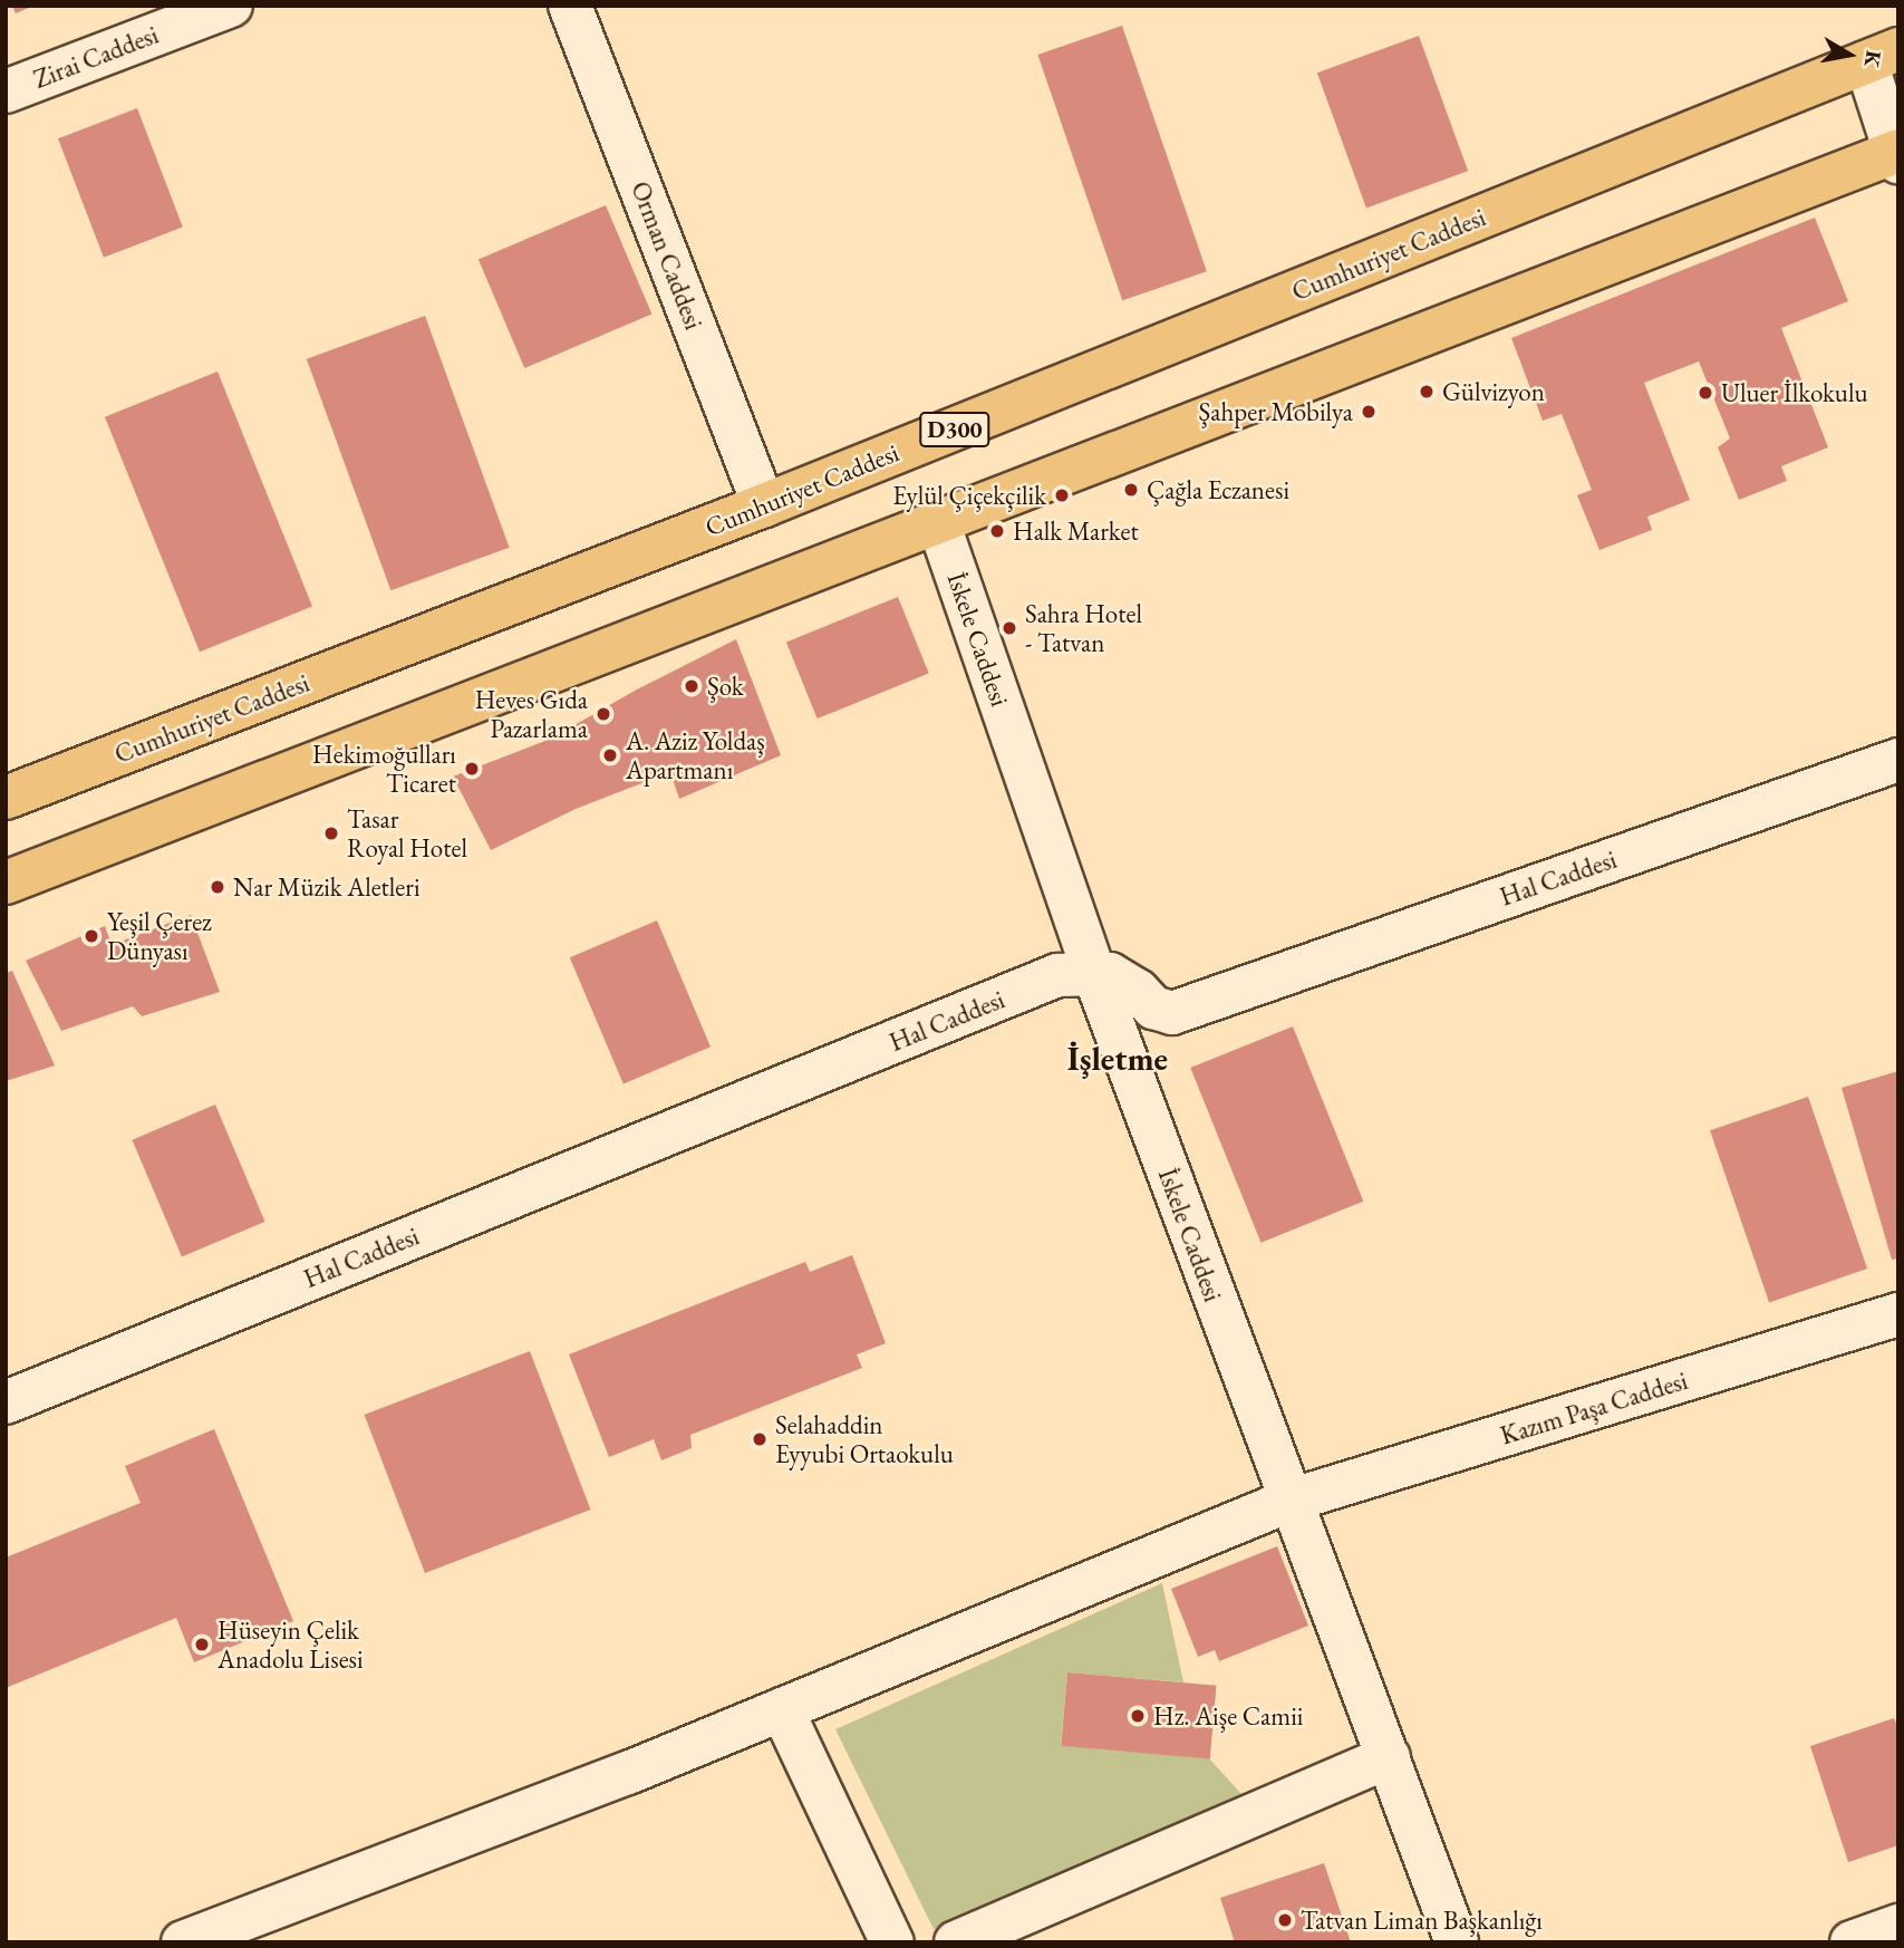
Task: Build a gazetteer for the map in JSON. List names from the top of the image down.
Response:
{
  "streets": {
    "highway": ["Cumhuriyet Caddesi", "D300"],
    "street": [
      "Zirai Caddesi",
      "Orman Caddesi",
      "İskele Caddesi",
      "Hal Caddesi",
      "Kazım Paşa Caddesi"
    ]
  },
  "crossings": [
    ["Cumhuriyet Caddesi", "Orman Caddesi"],
    ["İskele Caddesi", "Hal Caddesi"],
    ["İskele Caddesi", "Kazım Paşa Caddesi"]
  ],
  "districts": ["İşletme"],
  "places": [
    "Gülvizyon",
    "Uluer İlkokulu",
    "Şahper Mobilya",
    "Çağla Eczanesi",
    "Eylül Çiçekçilik",
    "Halk Market",
    "Sahra Hotel - Tatvan",
    "Şok",
    "Heves Gıda Pazarlama",
    "A. Aziz Yoldaş Apartmanı",
    "Hekimoğulları Ticaret",
    "Tasar Royal Hotel",
    "Nar Müzik Aletleri",
    "Yeşil Çerez Dünyası",
    "Selahaddin Eyyubi Ortaokulu",
    "Hüseyin Çelik Anadolu Lisesi",
    "Hz. Aişe Camii",
    "Tatvan Liman Başkanlığı"
  ],
  "north": "right"
}
